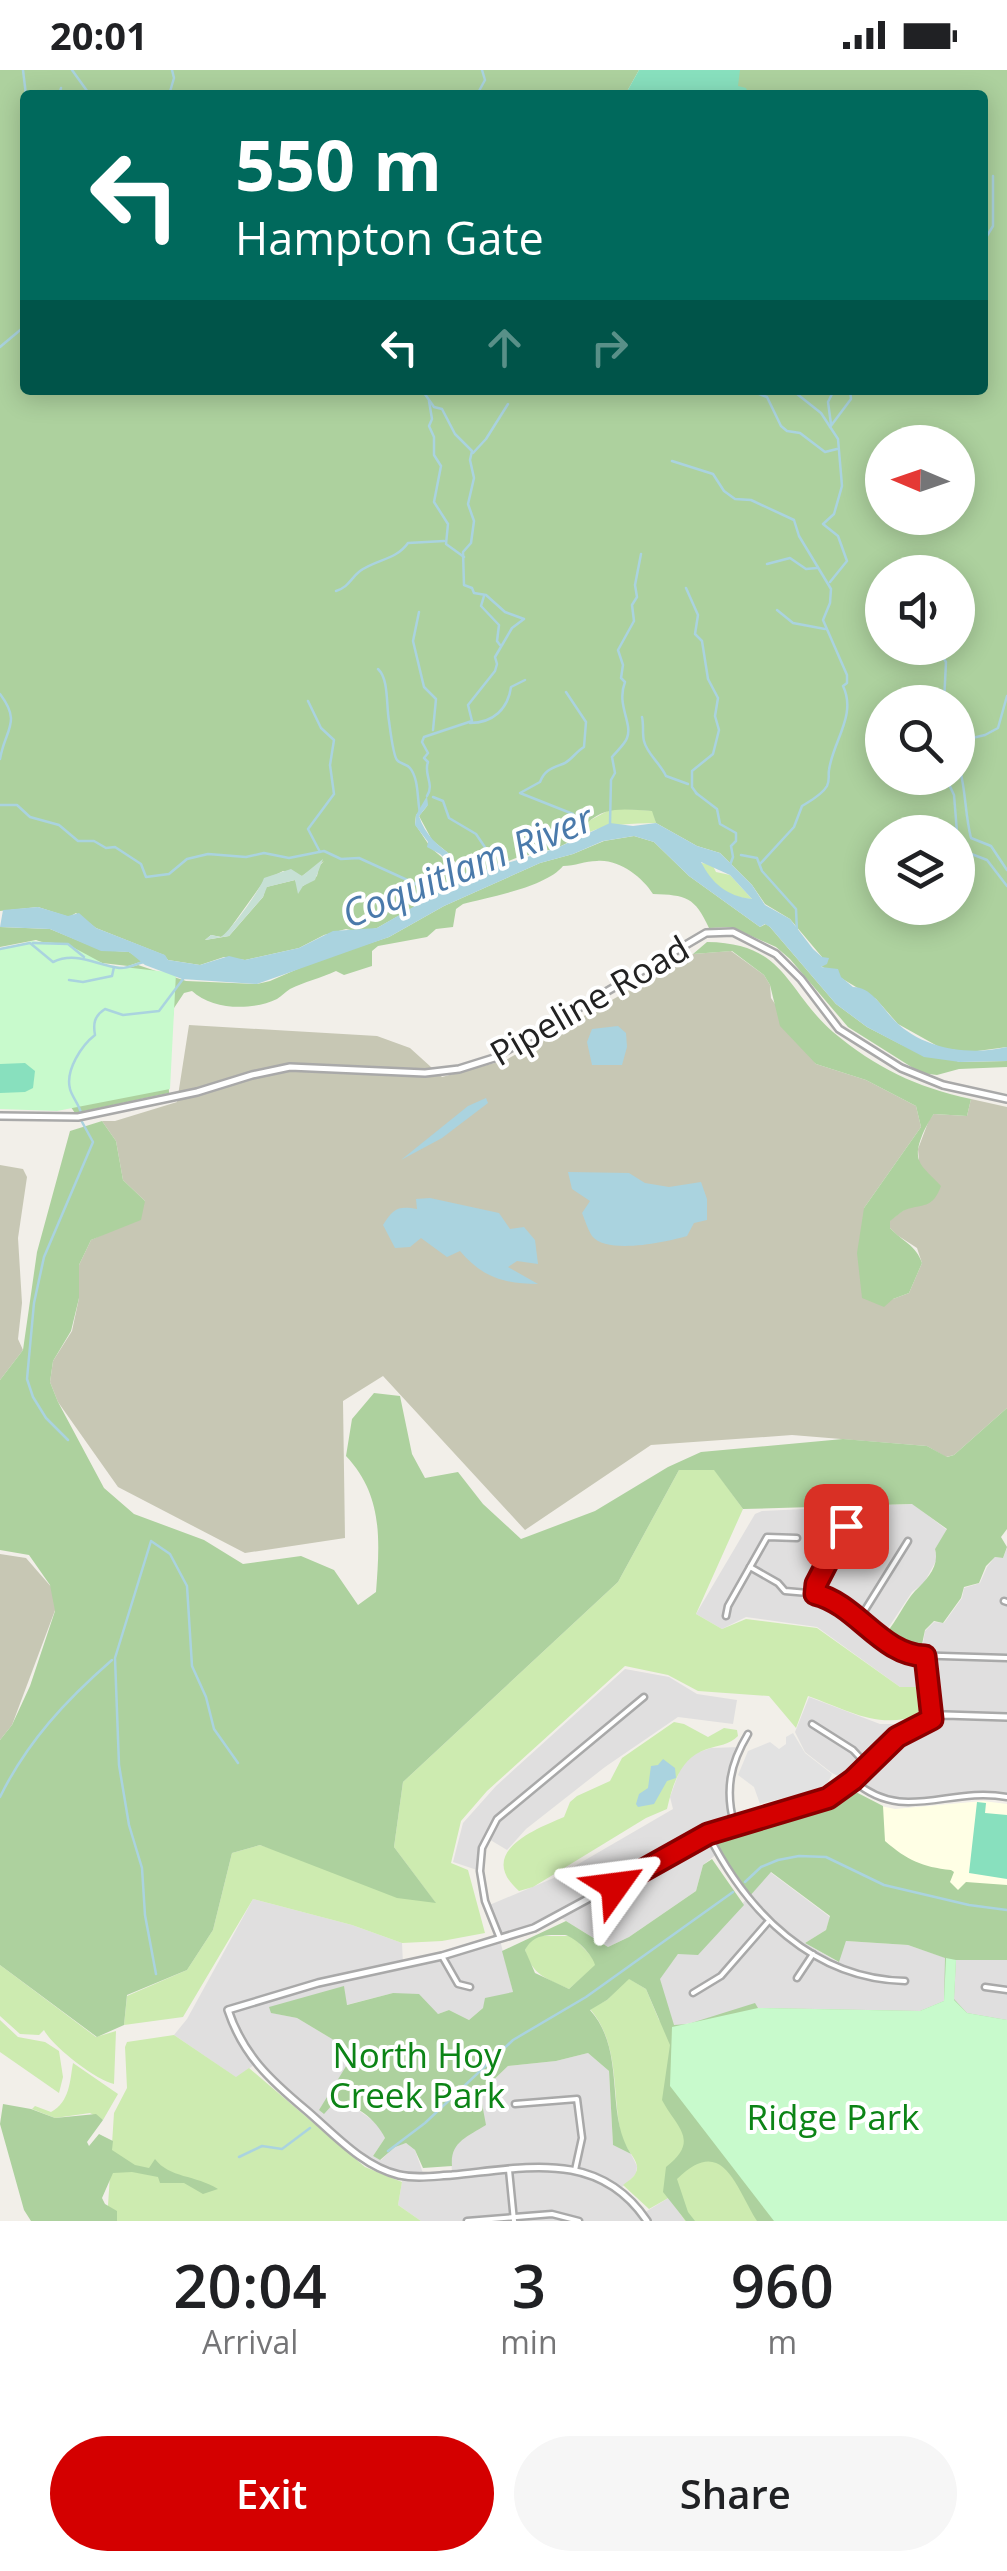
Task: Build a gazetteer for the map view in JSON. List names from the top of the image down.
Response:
{
  "streets": {
    "street": ["Pipeline Road"]
  },
  "water": ["Coquitlam River"],
  "parks": ["North Hoy Creek Park", "Ridge Park"],
  "north": "left",
  "page": {
    "status": "20:01",
    "turn": ["550 m", "Hampton Gate"],
    "eta": [
      "20:04",
      "Arrival",
      "3",
      "min",
      "960",
      "m"
    ],
    "buttons": ["Exit", "Share"]
  }
}
